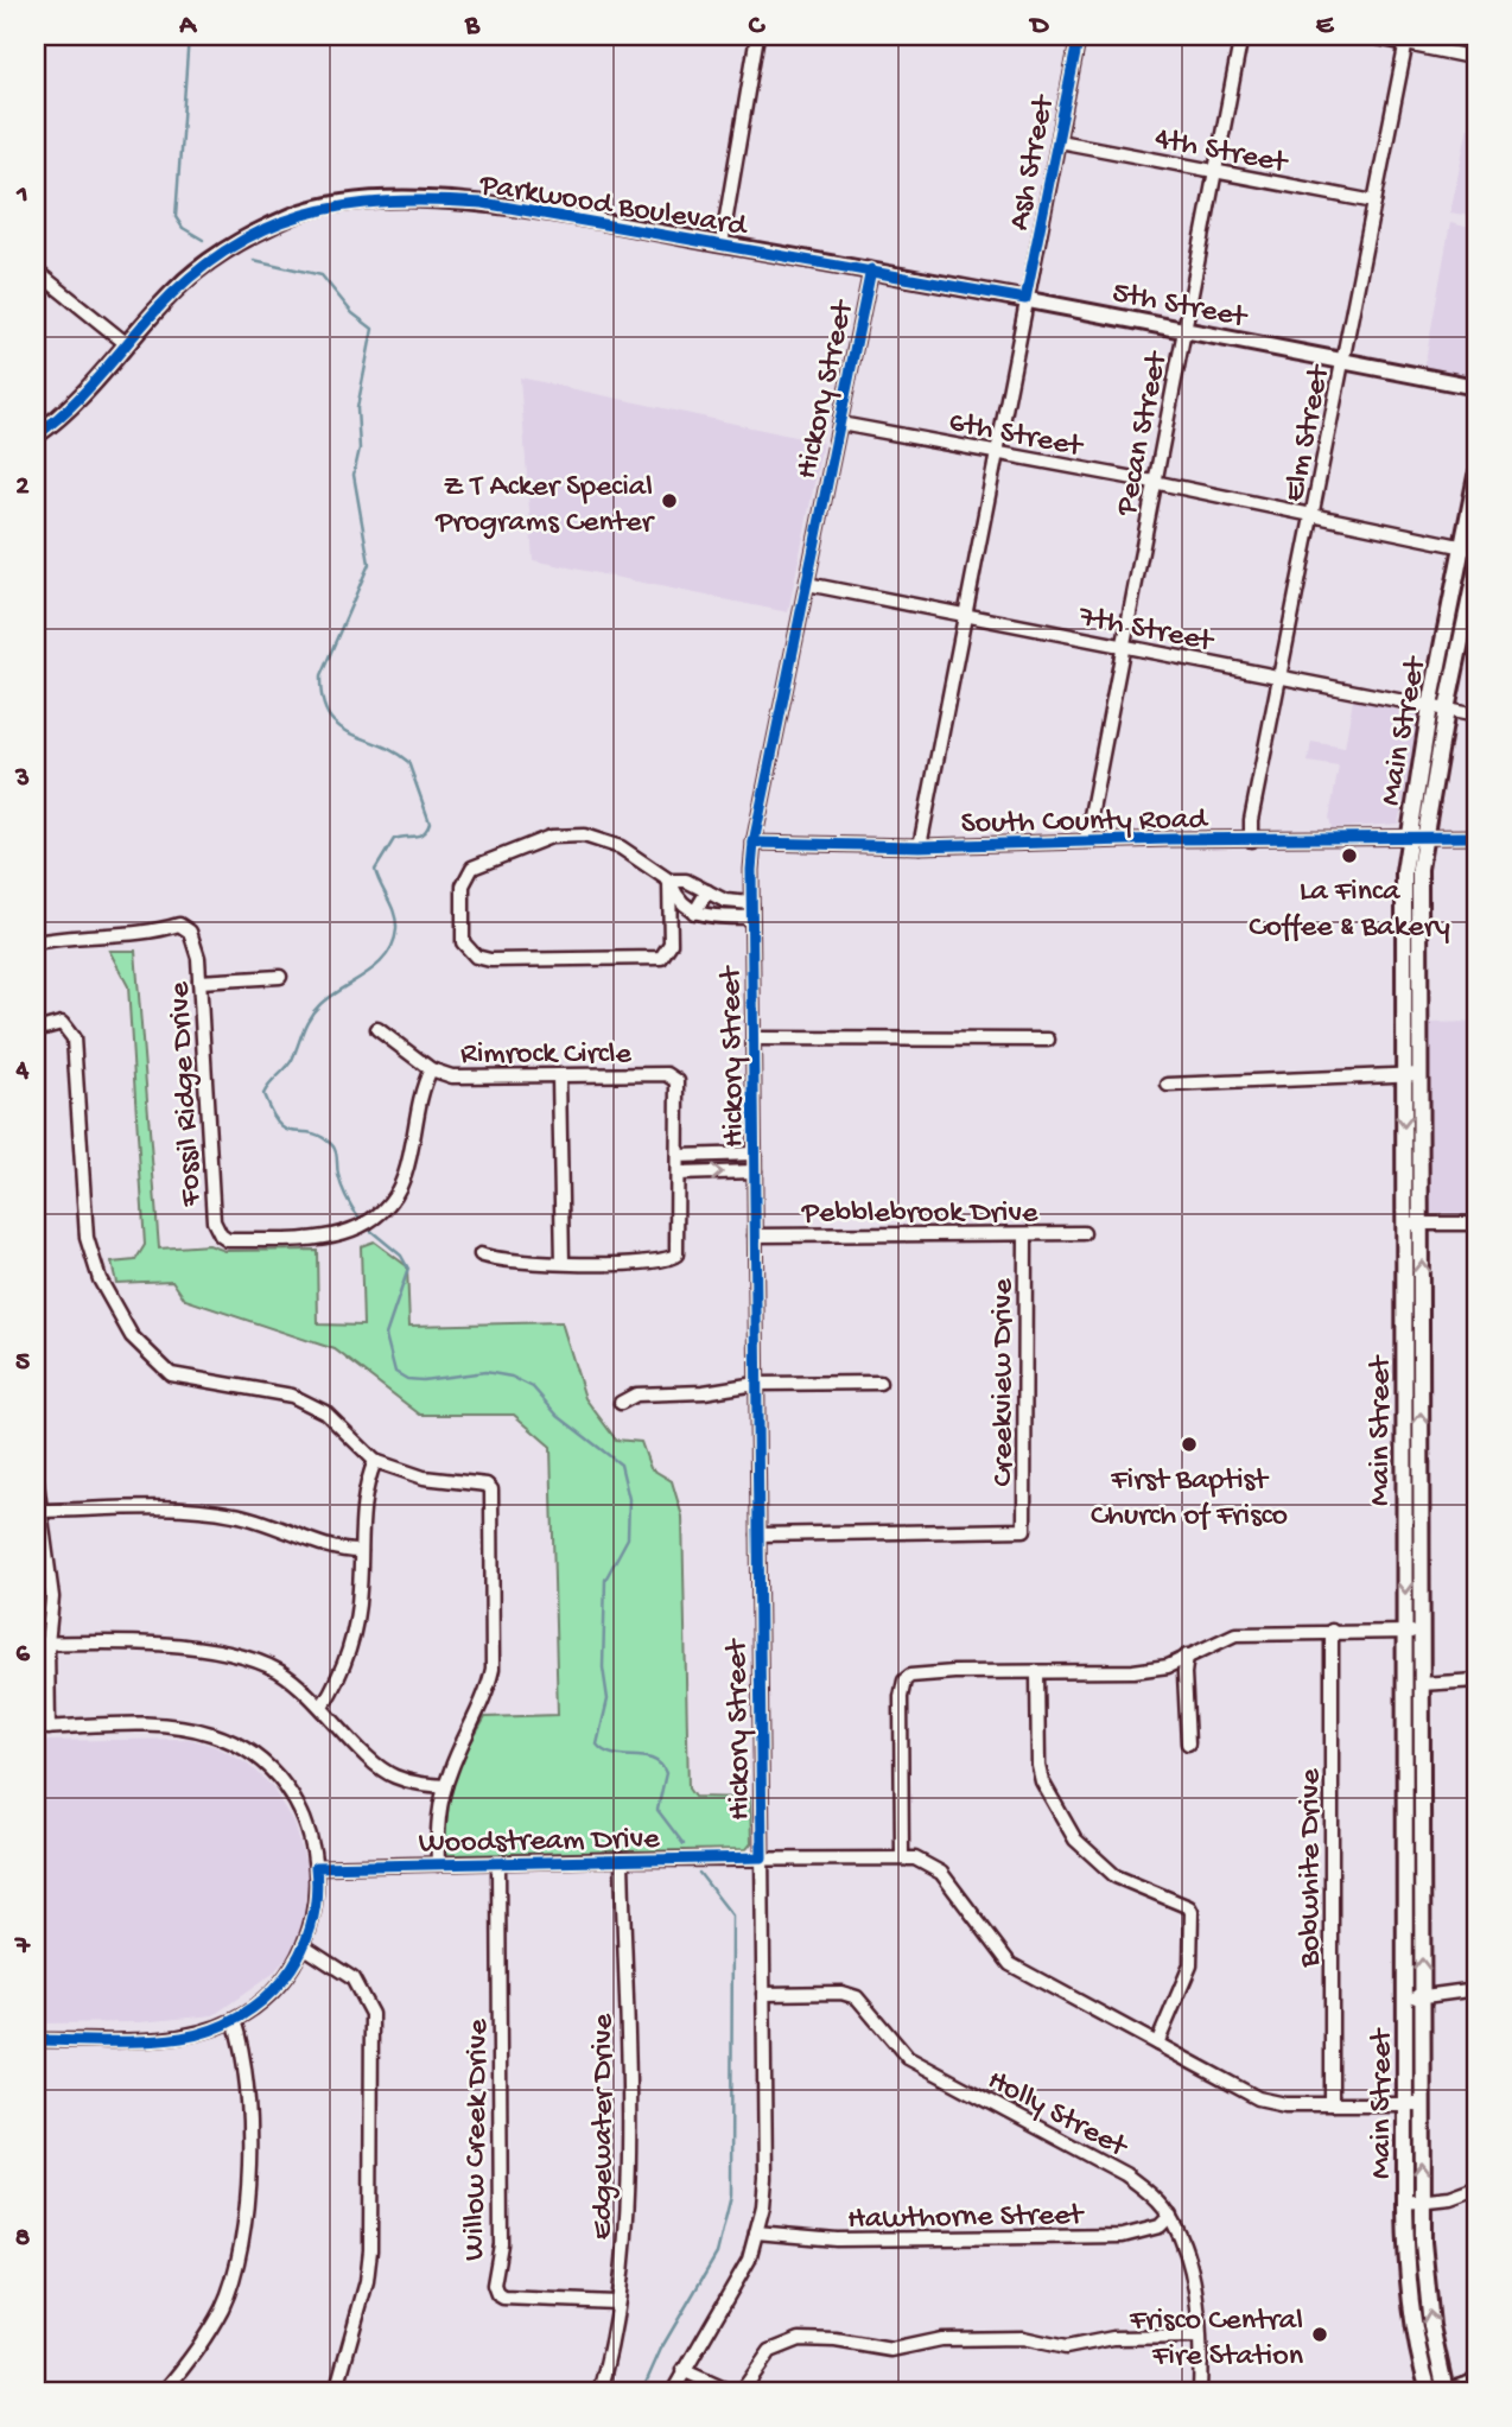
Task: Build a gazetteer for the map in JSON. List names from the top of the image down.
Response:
{
  "streets": {
    "main road": ["Parkwood Boulevard", "5th Street", "Main Street"],
    "street": [
      "4th Street",
      "Ash Street",
      "Hickory Street",
      "6th Street",
      "Pecan Street",
      "Elm Street",
      "7th Street",
      "South County Road",
      "Rimrock Circle",
      "Fossil Ridge Drive",
      "Pebblebrook Drive",
      "Creekview Drive",
      "Woodstream Drive",
      "Bobwhite Drive",
      "Holly Street",
      "Edgewater Drive",
      "Willow Creek Drive",
      "Hawthorne Street"
    ]
  },
  "crossings": [
    ["4th Street", "Ash Street"],
    ["4th Street", "Pecan Street"],
    ["4th Street", "Elm Street"],
    ["Ash Street", "5th Street"],
    ["Ash Street", "6th Street"],
    ["Ash Street", "7th Street"],
    ["Ash Street", "South County Road"],
    ["Parkwood Boulevard", "5th Street"],
    ["Parkwood Boulevard", "Hickory Street"],
    ["5th Street", "Hickory Street"],
    ["5th Street", "Pecan Street"],
    ["5th Street", "Elm Street"],
    ["Hickory Street", "6th Street"],
    ["Hickory Street", "7th Street"],
    ["Hickory Street", "South County Road"],
    ["Hickory Street", "Pebblebrook Drive"],
    ["Hickory Street", "Creekview Drive"],
    ["Hickory Street", "Woodstream Drive"],
    ["Hickory Street", "Holly Street"],
    ["Hickory Street", "Hawthorne Street"],
    ["6th Street", "Pecan Street"],
    ["6th Street", "Elm Street"],
    ["6th Street", "Main Street"],
    ["Pecan Street", "7th Street"],
    ["Pecan Street", "South County Road"],
    ["Elm Street", "7th Street"],
    ["Elm Street", "South County Road"],
    ["7th Street", "Main Street"],
    ["Main Street", "South County Road"],
    ["Main Street", "Woodstream Drive"],
    ["Rimrock Circle", "Fossil Ridge Drive"],
    ["Pebblebrook Drive", "Creekview Drive"],
    ["Woodstream Drive", "Bobwhite Drive"],
    ["Woodstream Drive", "Edgewater Drive"],
    ["Woodstream Drive", "Willow Creek Drive"],
    ["Holly Street", "Hawthorne Street"],
    ["Edgewater Drive", "Willow Creek Drive"]
  ],
  "places": [
    "Z T Acker Special Programs Center",
    "La Finca Coffee & Bakery",
    "First Baptist Church of Frisco",
    "Frisco Central Fire Station"
  ],
  "grid": {
    "columns": [
      "A",
      "B",
      "C",
      "D",
      "E"
    ],
    "rows": [
      "1",
      "2",
      "3",
      "4",
      "5",
      "6",
      "7",
      "8"
    ]
  }
}
